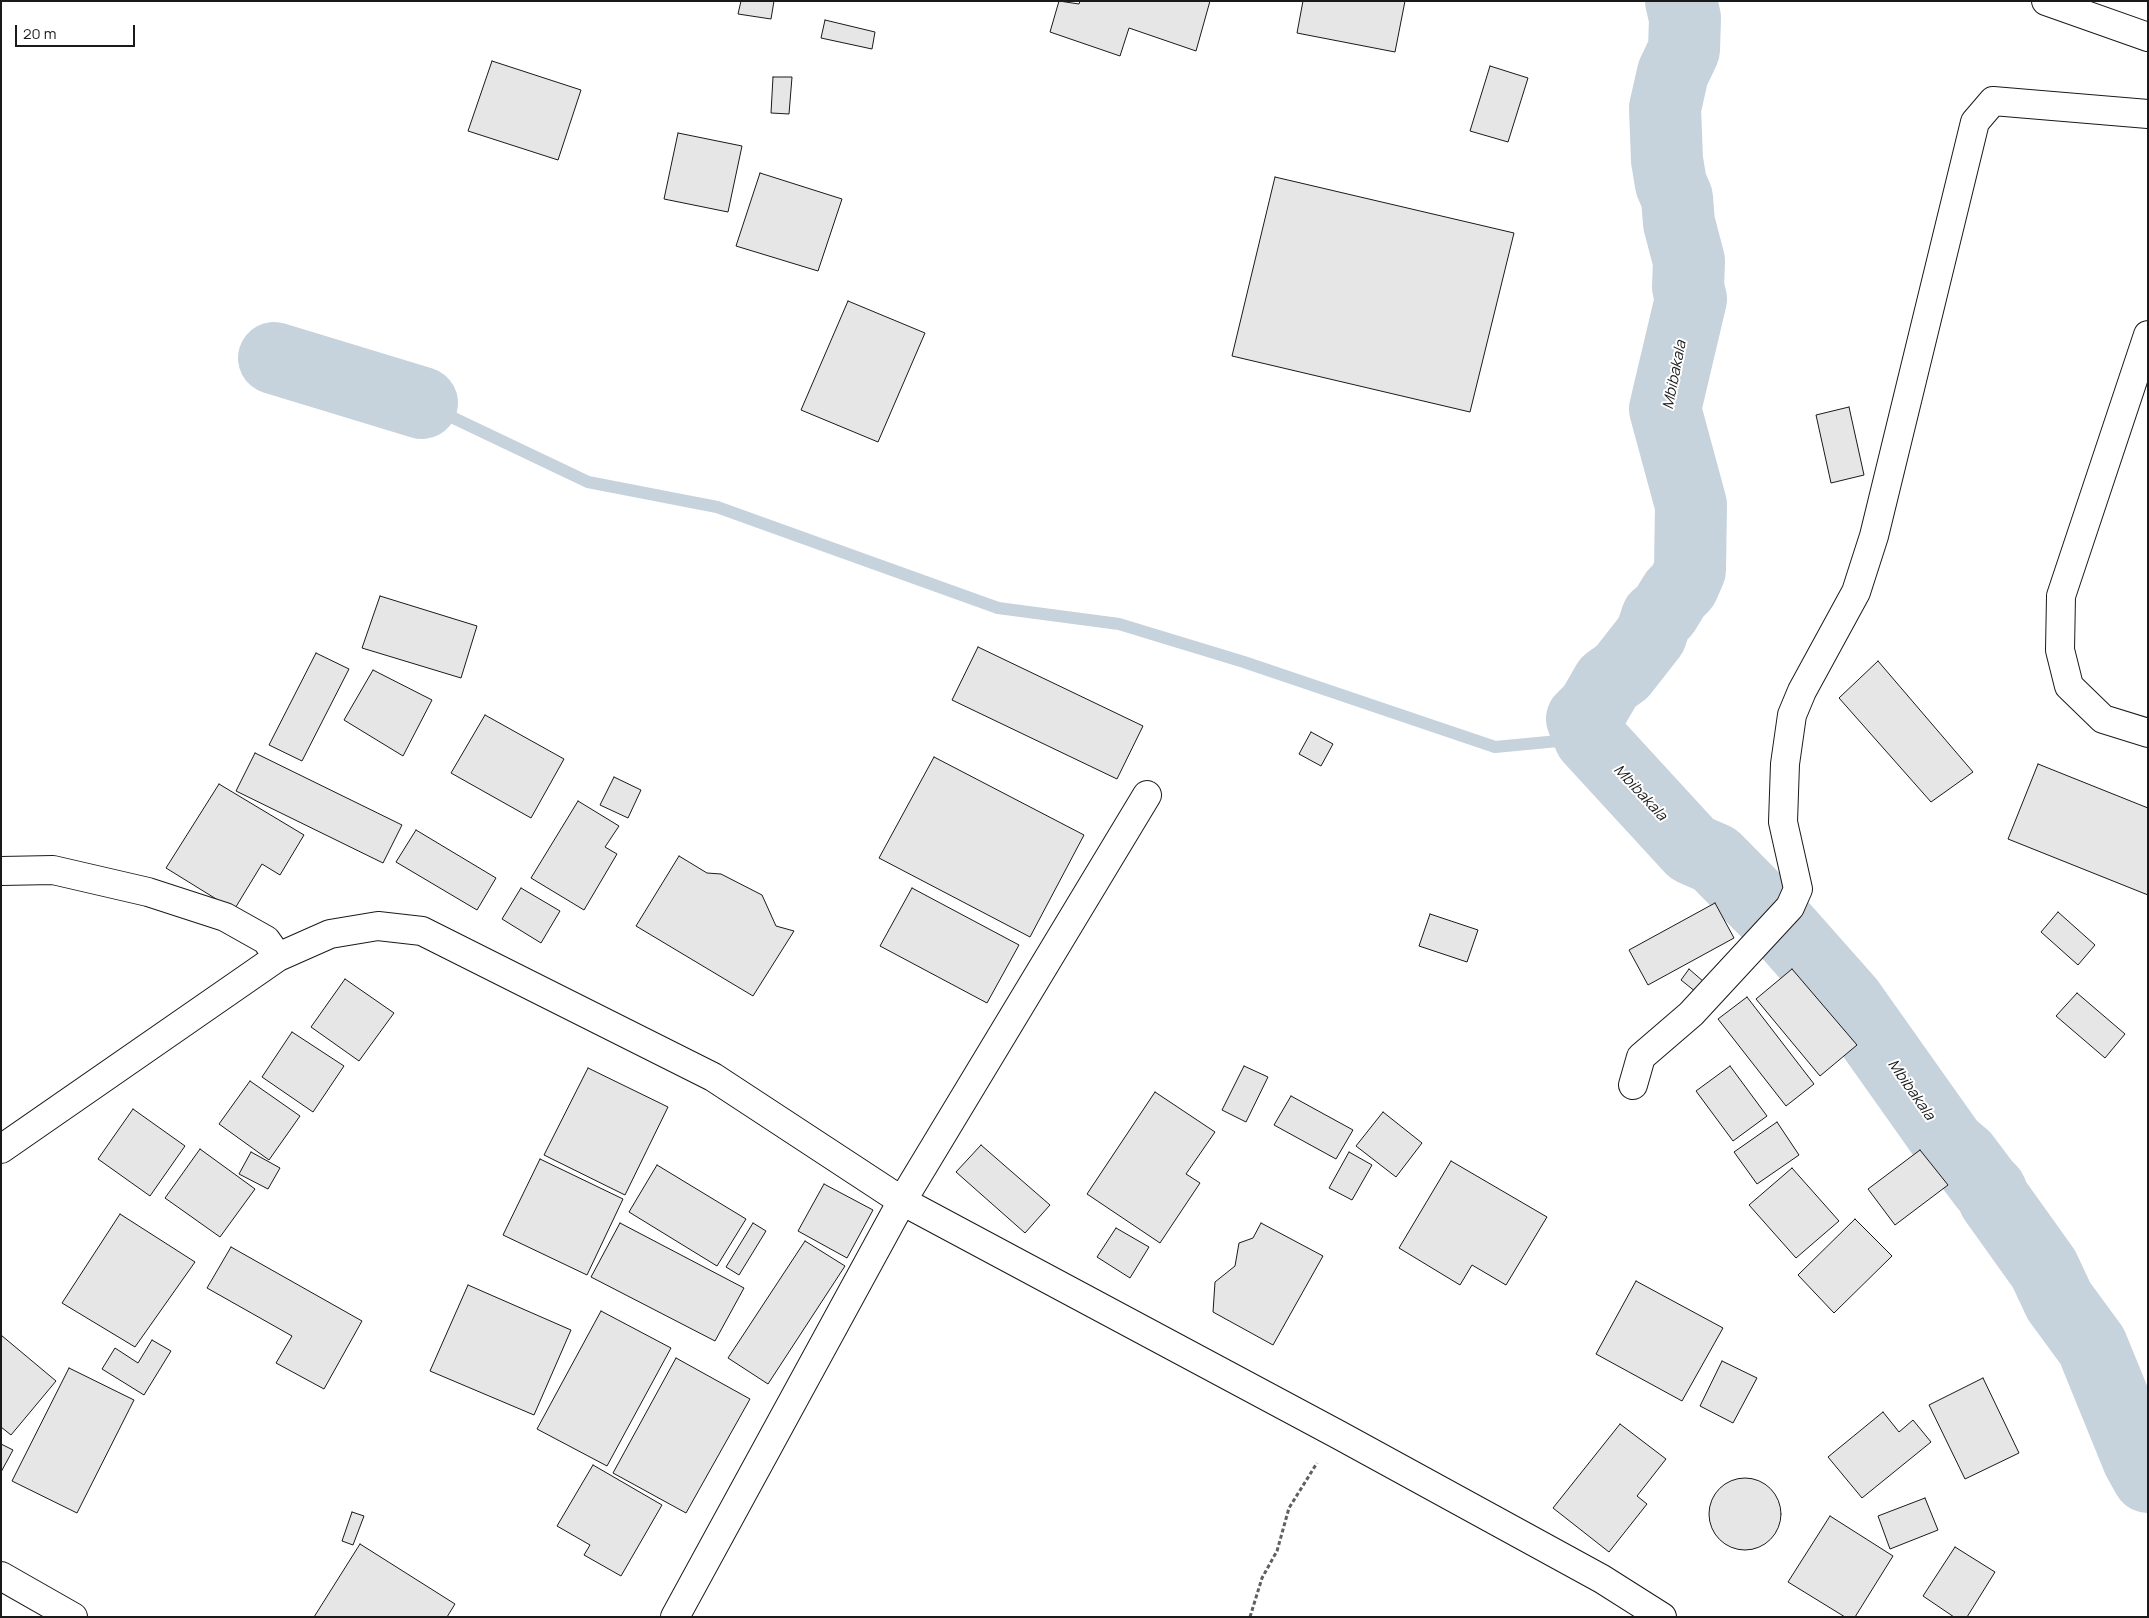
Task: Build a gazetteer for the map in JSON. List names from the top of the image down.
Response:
{
  "water": ["Mbibakala"],
  "scale_bar": "20 m"
}
